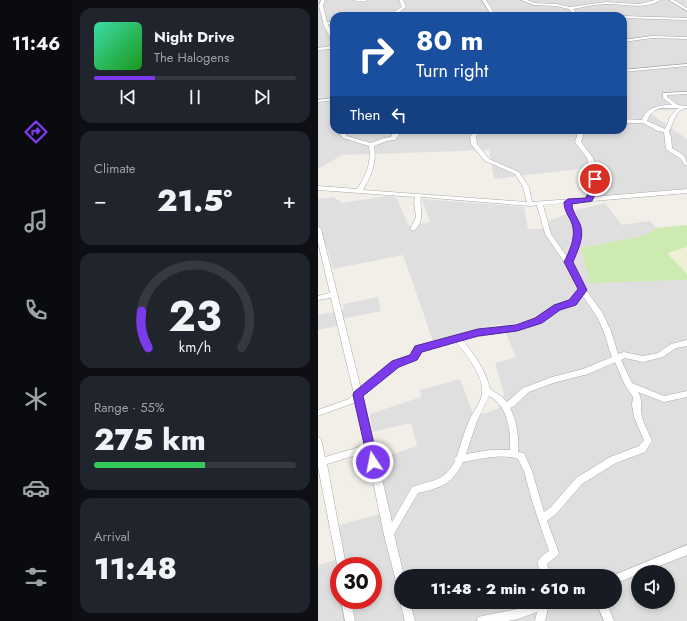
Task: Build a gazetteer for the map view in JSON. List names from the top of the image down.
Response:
{
  "page": {
    "tabs": "11:46",
    "turn": ["80 m", "Turn right"],
    "song": ["Night Drive", "The Halogens"],
    "then": "Then",
    "tile": [
      "Climate",
      ["Range · 55%", "275 km"],
      ["Arrival", "11:48"]
    ],
    "heat": ["−", "21.5°", "+"],
    "limit": "30",
    "trip": "11:48 · 2 min · 610 m",
    "gauge": ["23", "km/h"]
  }
}
